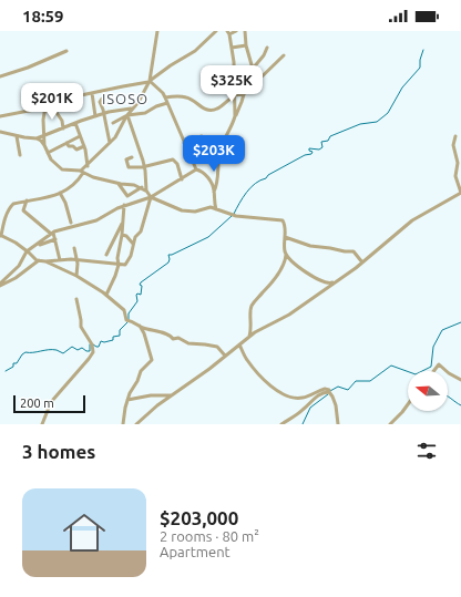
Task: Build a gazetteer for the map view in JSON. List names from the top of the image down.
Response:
{
  "districts": ["ISOSO"],
  "scale_bar": "200 m",
  "north": "left",
  "page": {
    "status": "18:59",
    "price": ["$325K", "$201K", "$203K"],
    "scale": "200 m",
    "heading": "3 homes",
    "list": [
      {
        "name": "$203,000",
        "note": "2 rooms · 80 m² · Apartment"
      }
    ]
  }
}
